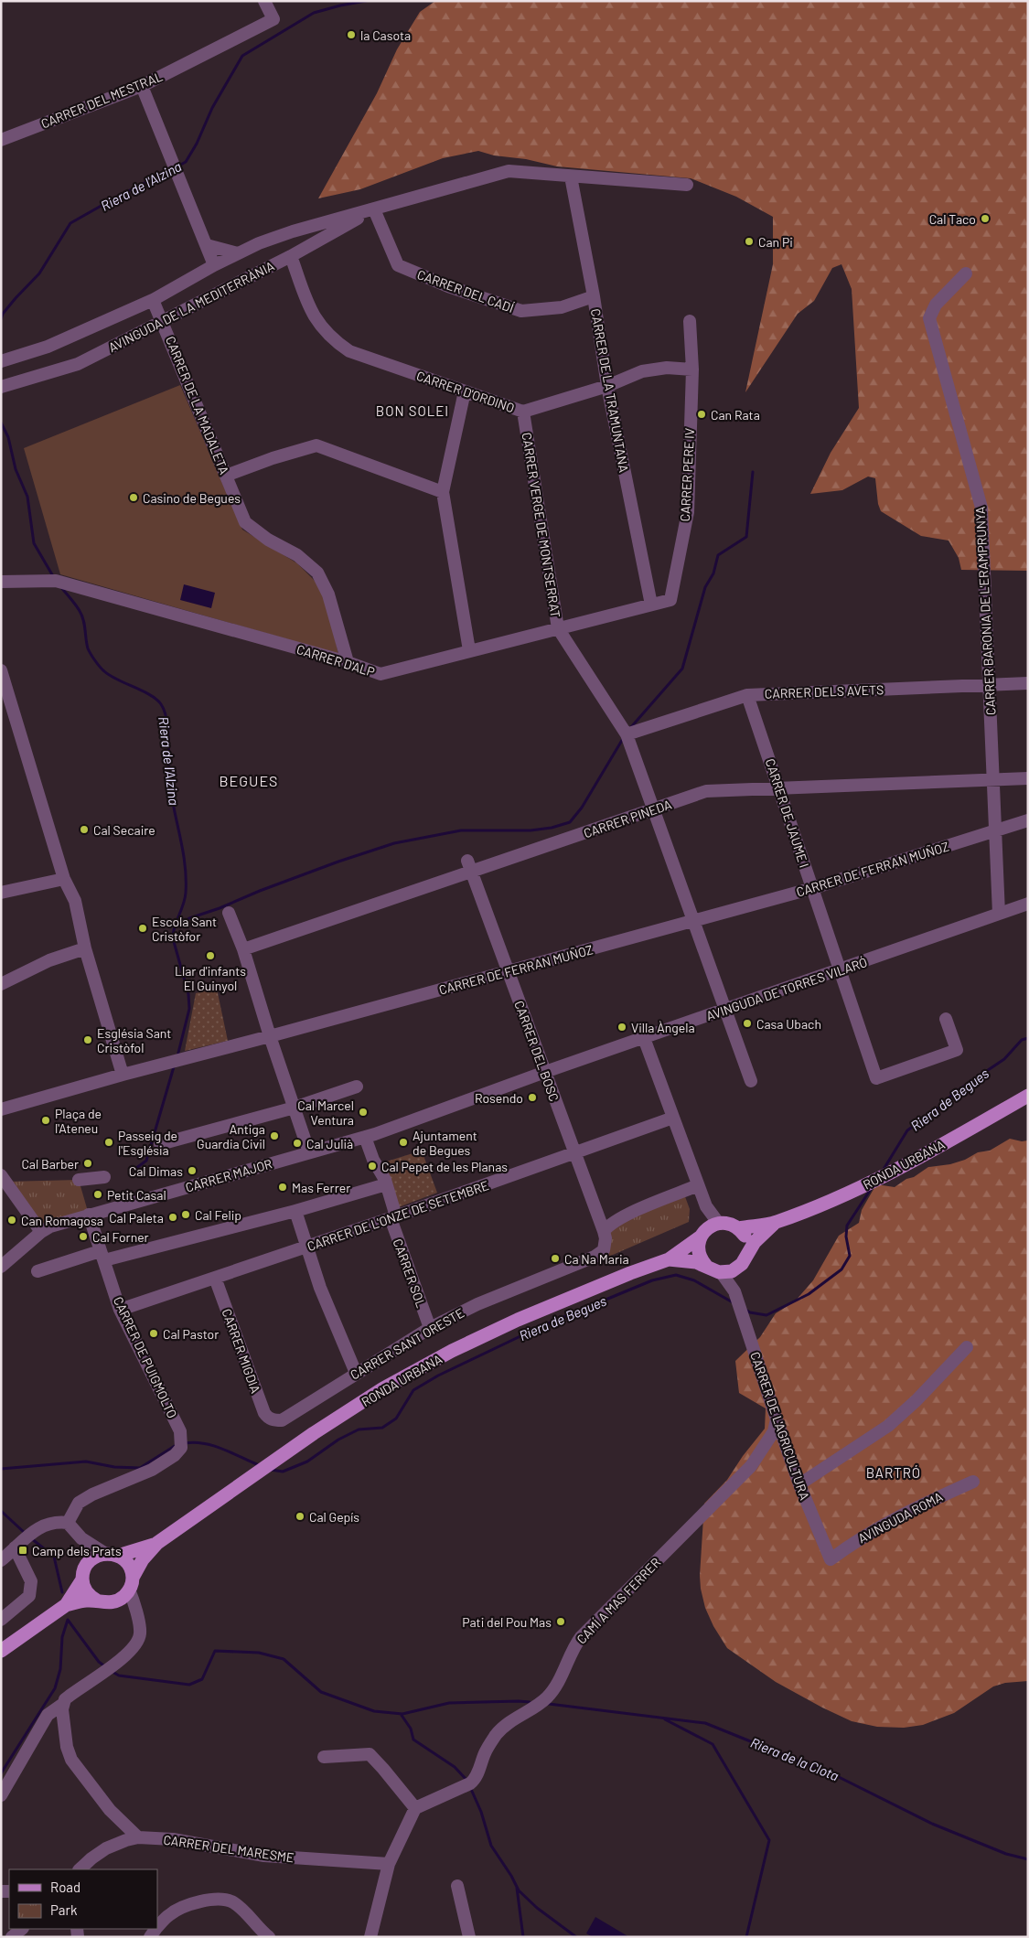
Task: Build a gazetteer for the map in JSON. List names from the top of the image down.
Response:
{
  "streets": {
    "main road": ["RONDA URBANA"],
    "street": [
      "CARRER DEL MESTRAL",
      "CARRER DEL CADÍ",
      "AVINGUDA DE LA MEDITERRÀNIA",
      "CARRER DE LA TRAMUNTANA",
      "CARRER D'ORDINO",
      "CARRER DE LA MADALETA",
      "CARRER PERE IV",
      "CARRER VERGE DE MONTSERRAT",
      "CARRER BARONIA DE L'ERAMPRUNYA",
      "CARRER D'ALP",
      "CARRER DELS AVETS",
      "CARRER DE JAUME I",
      "CARRER PINEDA",
      "CARRER DE FERRAN MUÑOZ",
      "AVINGUDA DE TORRES VILARÓ",
      "CARRER DEL BOSC",
      "CARRER MAJOR",
      "CARRER DE L'ONZE DE SETEMBRE",
      "CARRER SOL",
      "CARRER SANT ORESTE",
      "CARRER MIGDIA",
      "CARRER DE PUIGMOLTO",
      "CARRER DE L'AGRICULTURA",
      "AVINGUDA ROMA",
      "CAMÍ A MAS FERRER",
      "CARRER DEL MARESME"
    ]
  },
  "crossings": [
    ["CARRER DEL CADÍ", "AVINGUDA DE LA MEDITERRÀNIA"],
    ["CARRER DEL CADÍ", "CARRER DE LA TRAMUNTANA"],
    ["AVINGUDA DE LA MEDITERRÀNIA", "CARRER DE LA TRAMUNTANA"],
    ["AVINGUDA DE LA MEDITERRÀNIA", "CARRER D'ORDINO"],
    ["AVINGUDA DE LA MEDITERRÀNIA", "CARRER DE LA MADALETA"],
    ["CARRER DE LA TRAMUNTANA", "CARRER D'ORDINO"],
    ["CARRER DE LA TRAMUNTANA", "CARRER D'ALP"],
    ["CARRER D'ORDINO", "CARRER PERE IV"],
    ["CARRER D'ORDINO", "CARRER VERGE DE MONTSERRAT"],
    ["CARRER DE LA MADALETA", "CARRER D'ALP"],
    ["CARRER PERE IV", "CARRER D'ALP"],
    ["CARRER VERGE DE MONTSERRAT", "CARRER D'ALP"],
    ["CARRER VERGE DE MONTSERRAT", "CARRER DELS AVETS"],
    ["CARRER VERGE DE MONTSERRAT", "CARRER PINEDA"],
    ["CARRER VERGE DE MONTSERRAT", "CARRER DE FERRAN MUÑOZ"],
    ["CARRER VERGE DE MONTSERRAT", "AVINGUDA DE TORRES VILARÓ"],
    ["CARRER BARONIA DE L'ERAMPRUNYA", "CARRER DELS AVETS"],
    ["CARRER BARONIA DE L'ERAMPRUNYA", "CARRER PINEDA"],
    ["CARRER BARONIA DE L'ERAMPRUNYA", "CARRER DE FERRAN MUÑOZ"],
    ["CARRER BARONIA DE L'ERAMPRUNYA", "AVINGUDA DE TORRES VILARÓ"],
    ["CARRER DELS AVETS", "CARRER DE JAUME I"],
    ["CARRER DE JAUME I", "CARRER PINEDA"],
    ["CARRER DE JAUME I", "CARRER DE FERRAN MUÑOZ"],
    ["CARRER DE JAUME I", "AVINGUDA DE TORRES VILARÓ"],
    ["CARRER PINEDA", "CARRER DEL BOSC"],
    ["CARRER DE FERRAN MUÑOZ", "CARRER DEL BOSC"],
    ["AVINGUDA DE TORRES VILARÓ", "CARRER DEL BOSC"],
    ["AVINGUDA DE TORRES VILARÓ", "CARRER MAJOR"],
    ["AVINGUDA DE TORRES VILARÓ", "CARRER SOL"],
    ["CARRER DEL BOSC", "CARRER DE L'ONZE DE SETEMBRE"],
    ["CARRER DEL BOSC", "CARRER SANT ORESTE"],
    ["RONDA URBANA", "CARRER DE L'AGRICULTURA"],
    ["CARRER MAJOR", "CARRER SOL"],
    ["CARRER MAJOR", "CARRER DE PUIGMOLTO"],
    ["CARRER DE L'ONZE DE SETEMBRE", "CARRER SOL"],
    ["CARRER DE L'ONZE DE SETEMBRE", "CARRER MIGDIA"],
    ["CARRER DE L'ONZE DE SETEMBRE", "CARRER DE PUIGMOLTO"],
    ["CARRER SOL", "CARRER SANT ORESTE"],
    ["CARRER SANT ORESTE", "CARRER MIGDIA"],
    ["CARRER DE L'AGRICULTURA", "AVINGUDA ROMA"],
    ["CARRER DE L'AGRICULTURA", "CAMÍ A MAS FERRER"]
  ],
  "districts": ["BON SOLEI", "BEGUES", "BARTRÓ"],
  "water": ["Riera de l'Alzina", "Riera de Begues", "Riera de la Clota"],
  "places": {
    "other": [
      "la Casota",
      "Cal Taco",
      "Can Pi",
      "Can Rata",
      "Casino de Begues",
      "Cal Secaire",
      "Escola Sant Cristòfor",
      "Llar d'infants El Guinyol",
      "Casa Ubach",
      "Villa Àngela",
      "Església Sant Cristòfol",
      "Rosendo",
      "Cal Marcel Ventura",
      "Plaça de l'Ateneu",
      "Antiga Guardia Civil",
      "Passeig de l'Església",
      "Ajuntament de Begues",
      "Cal Julià",
      "Cal Barber",
      "Cal Pepet de les Planas",
      "Cal Dimas",
      "Mas Ferrer",
      "Petit Casal",
      "Cal Felip",
      "Cal Paleta",
      "Can Romagosa",
      "Cal Forner",
      "Ca Na Maria",
      "Cal Pastor",
      "Cal Gepís",
      "Pati del Pou Mas"
    ],
    "transit": ["Camp dels Prats"]
  },
  "legend": ["Road", "Park"]
}
